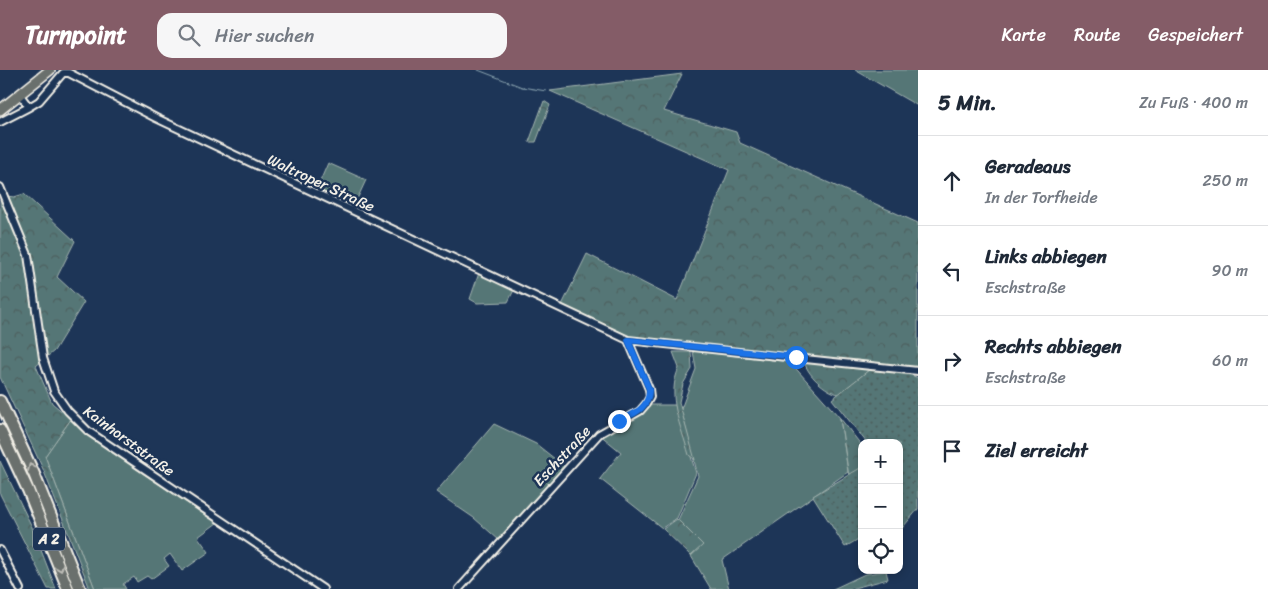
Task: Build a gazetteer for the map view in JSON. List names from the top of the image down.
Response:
{
  "streets": {
    "highway": ["A 2"],
    "street": ["Waltroper Straße", "Kainhorststraße", "Eschstraße"]
  },
  "crossings": [
    ["Waltroper Straße", "Eschstraße"]
  ],
  "page": {
    "header": "Turnpoint",
    "search": "Hier suchen",
    "nav": ["Karte", "Route", "Gespeichert"],
    "heading": ["5 Min.", "Zu Fuß · 400 m"],
    "list": [
      ["Geradeaus", "In der Torfheide", "250 m"],
      ["Links abbiegen", "Eschstraße", "90 m"],
      ["Rechts abbiegen", "Eschstraße", "60 m"],
      "Ziel erreicht"
    ],
    "map_buttons": ["+", "−"]
  }
}
